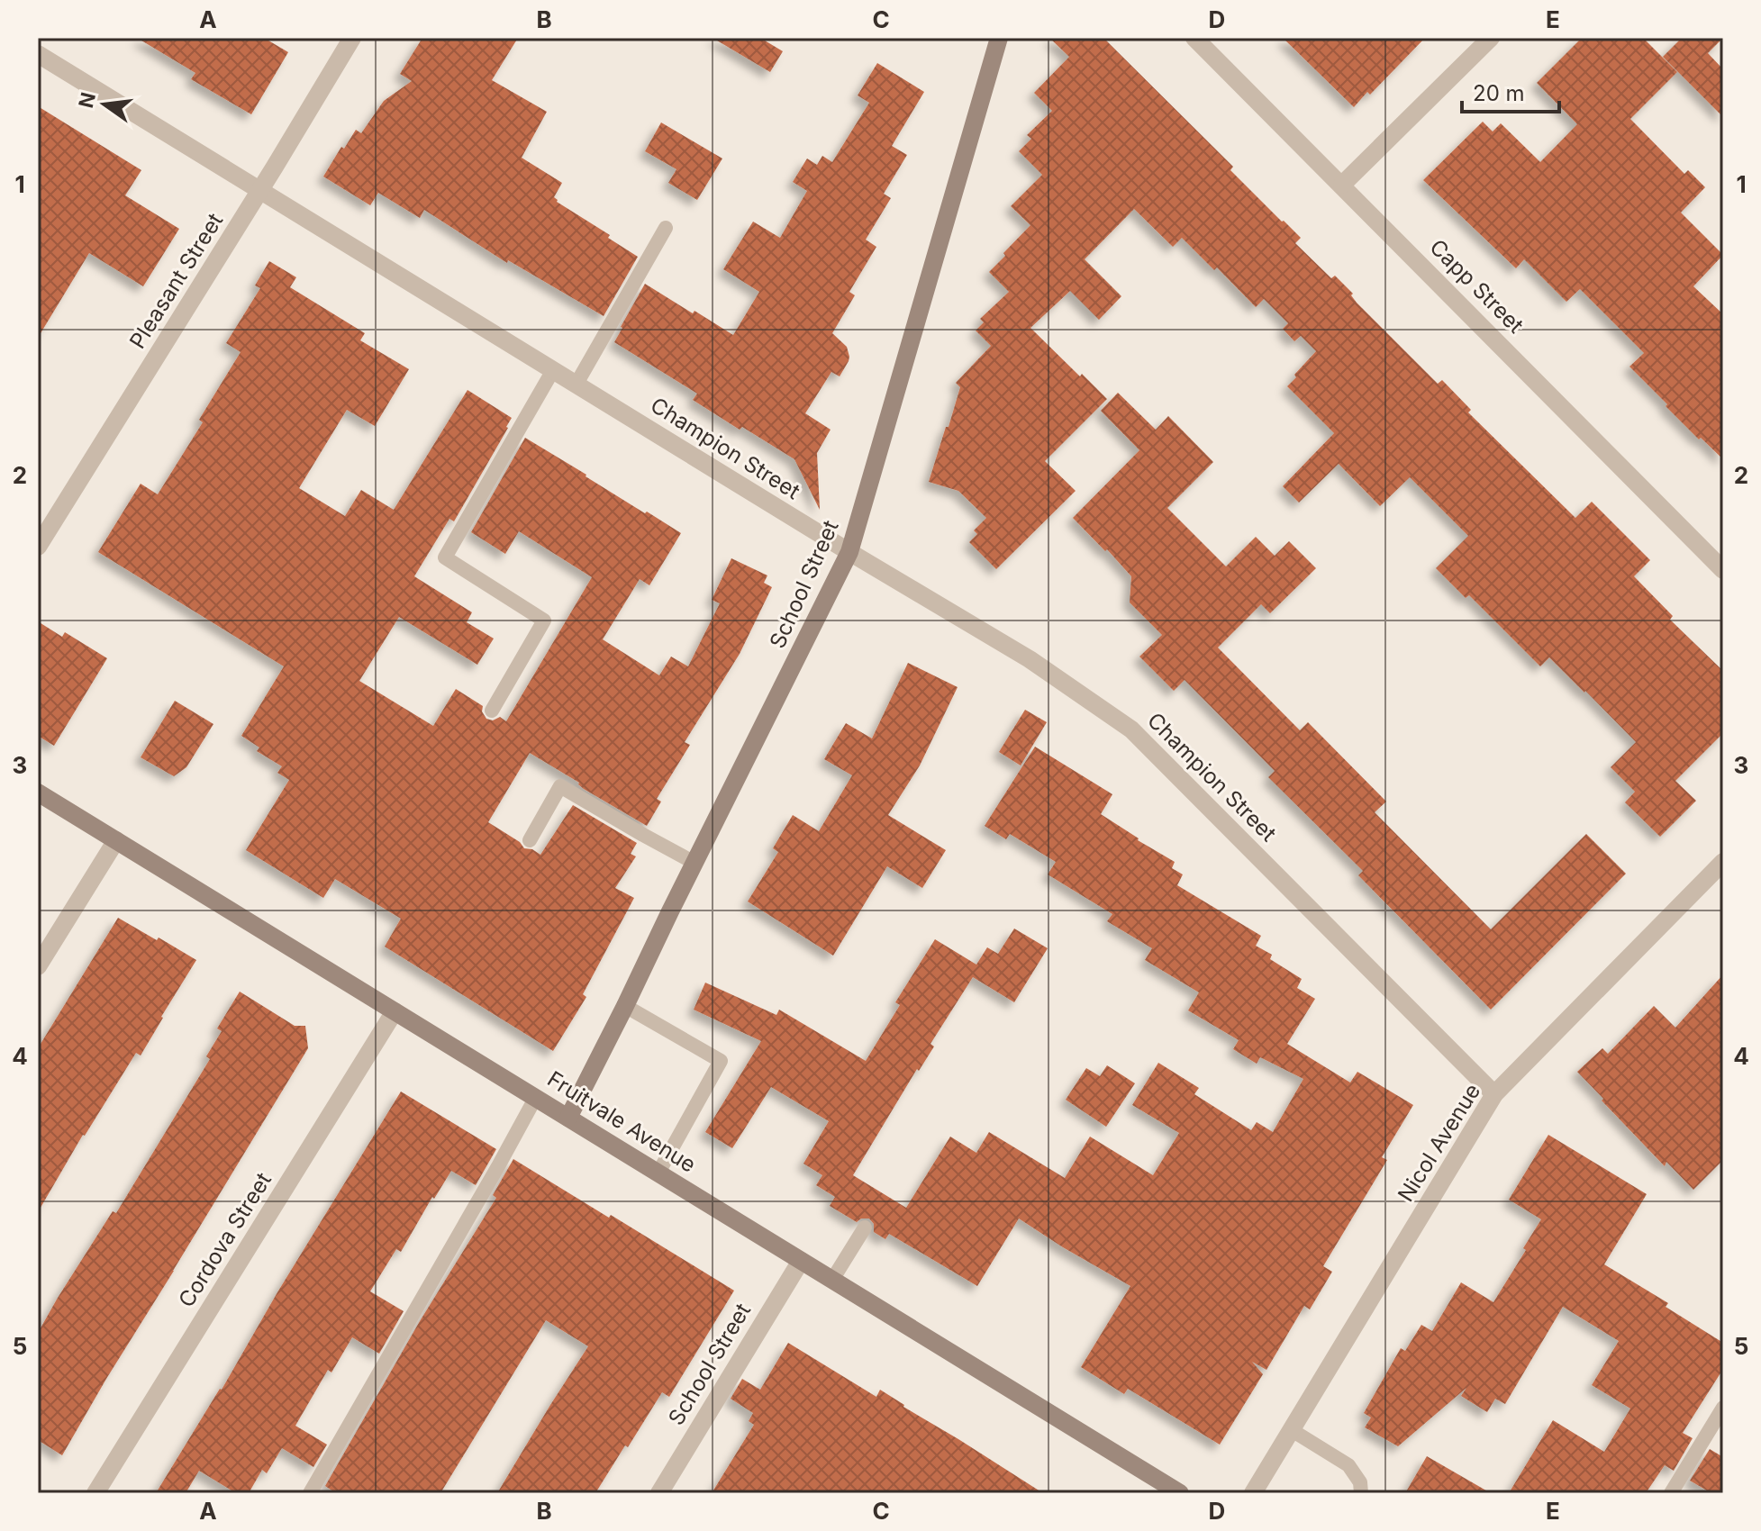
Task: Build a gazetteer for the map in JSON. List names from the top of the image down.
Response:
{
  "streets": {
    "main road": ["School Street", "Fruitvale Avenue"],
    "street": [
      "Pleasant Street",
      "Capp Street",
      "Champion Street",
      "Nicol Avenue",
      "Cordova Street"
    ]
  },
  "crossings": [
    ["Pleasant Street", "Champion Street"],
    ["Champion Street", "School Street"],
    ["Champion Street", "Nicol Avenue"],
    ["School Street", "Fruitvale Avenue"],
    ["Fruitvale Avenue", "Cordova Street"]
  ],
  "scale_bar": "20 m",
  "north": "left",
  "grid": {
    "columns": [
      "A",
      "B",
      "C",
      "D",
      "E"
    ],
    "rows": [
      "1",
      "2",
      "3",
      "4",
      "5"
    ]
  }
}
